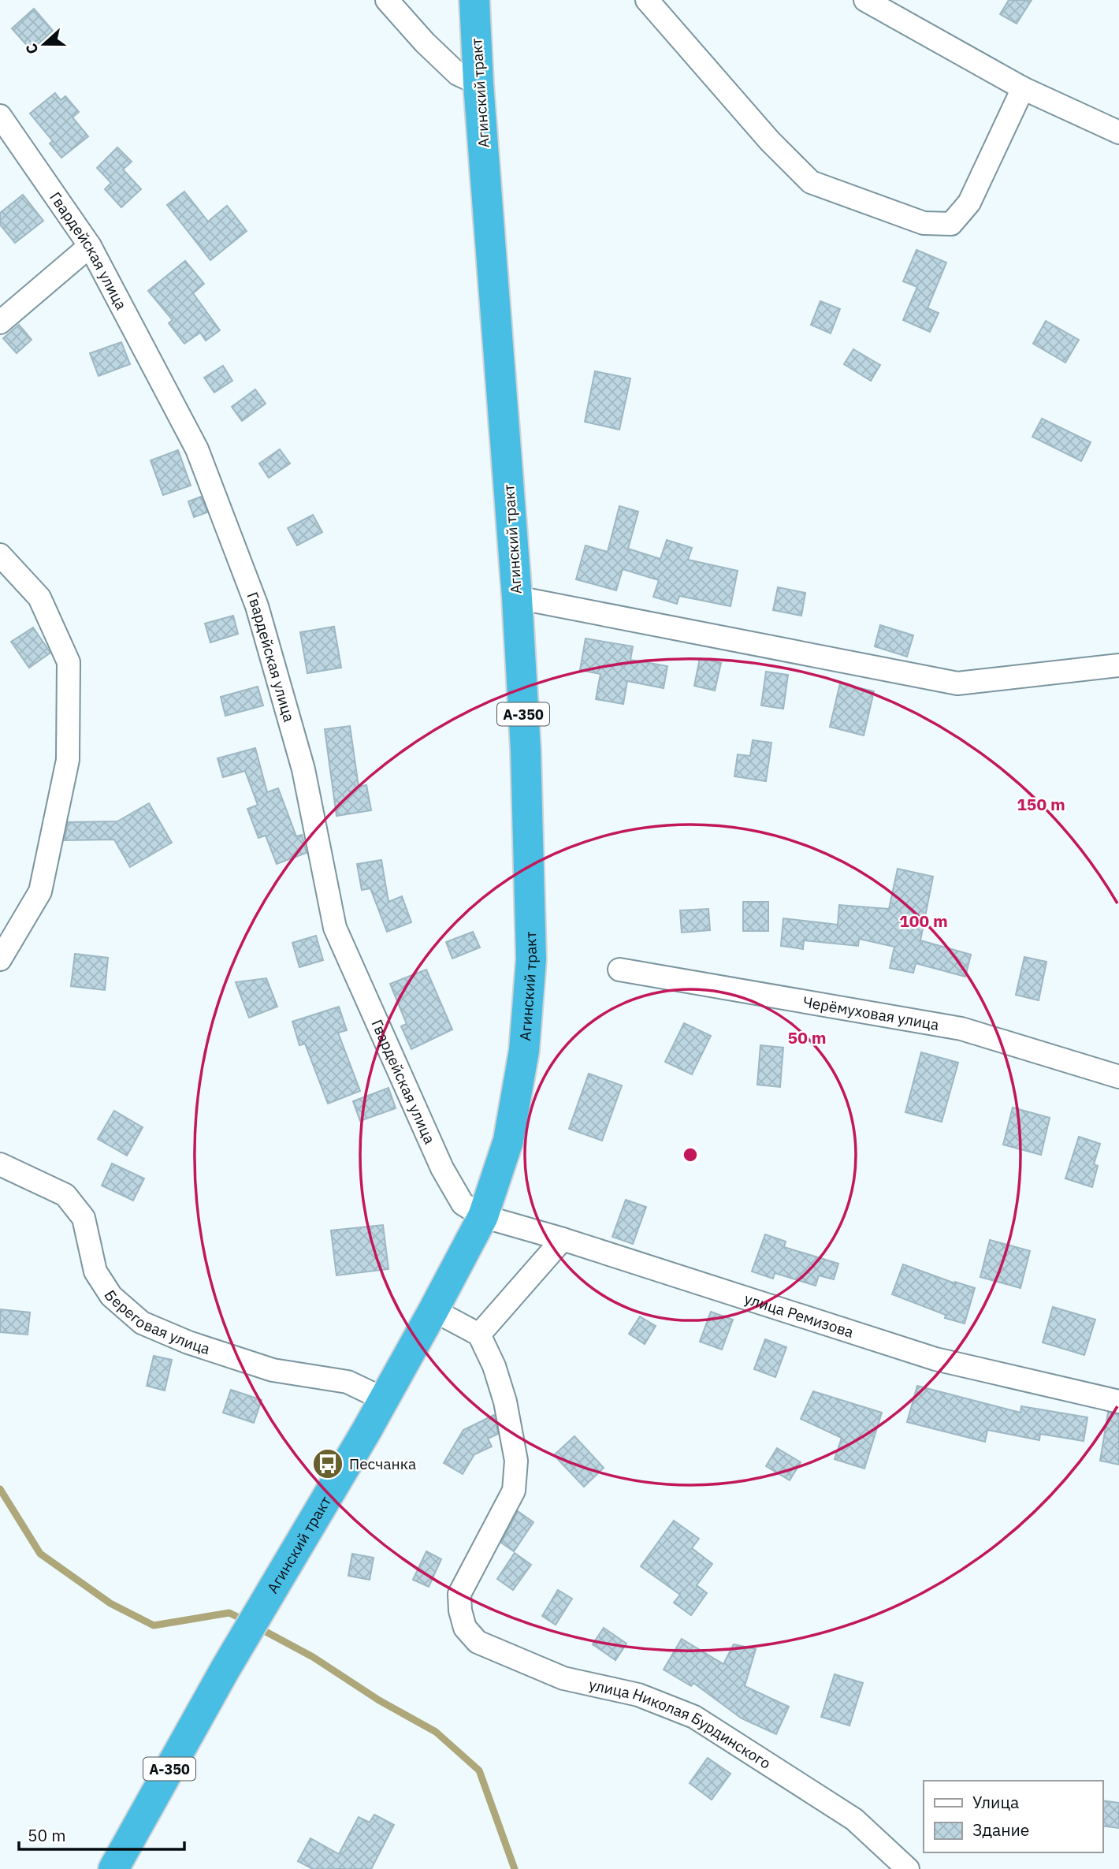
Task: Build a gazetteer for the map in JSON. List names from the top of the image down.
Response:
{
  "streets": {
    "highway": ["Агинский тракт", "А-350"],
    "street": [
      "Гвардейская улица",
      "Черёмуховая улица",
      "улица Ремизова",
      "Береговая улица",
      "улица Николая Бурдинского"
    ]
  },
  "crossings": [
    ["Агинский тракт", "Гвардейская улица"],
    ["Агинский тракт", "улица Ремизова"],
    ["Агинский тракт", "Береговая улица"],
    ["Гвардейская улица", "улица Ремизова"]
  ],
  "places": {
    "bus stop": ["Песчанка"]
  },
  "legend": ["Улица", "Здание"],
  "scale_bar": "50 m",
  "north": "left",
  "rings": ["150 m", "100 m", "50 m"]
}
